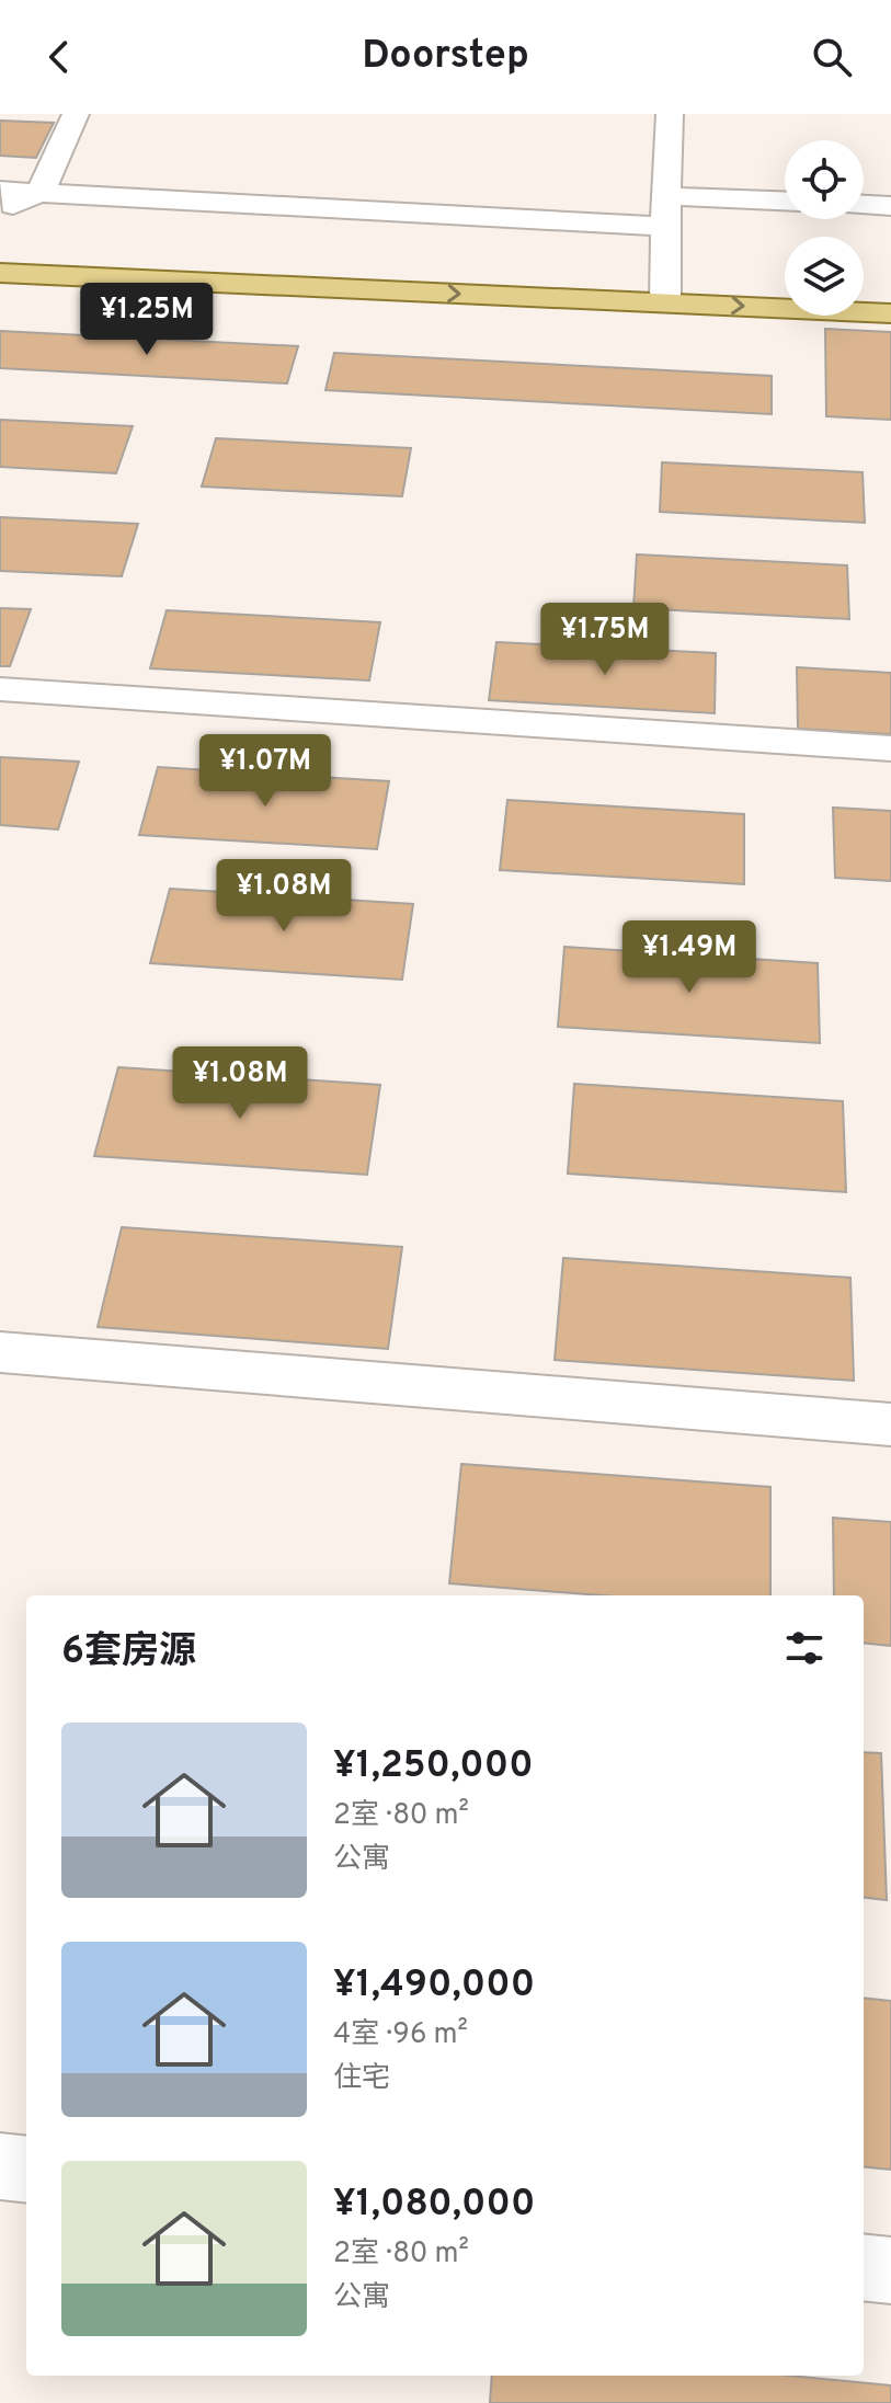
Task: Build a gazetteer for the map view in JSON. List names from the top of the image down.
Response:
{
  "page": {
    "header": "Doorstep",
    "price": [
      "¥1.25M",
      "¥1.75M",
      "¥1.07M",
      "¥1.08M",
      "¥1.49M",
      "¥1.08M"
    ],
    "heading": "6套房源",
    "list": [
      {
        "name": "¥1,250,000",
        "note": "2室 · 80 m² · 公寓"
      },
      {
        "name": "¥1,490,000",
        "note": "4室 · 96 m² · 住宅"
      },
      {
        "name": "¥1,080,000",
        "note": "2室 · 80 m² · 公寓"
      }
    ]
  }
}
